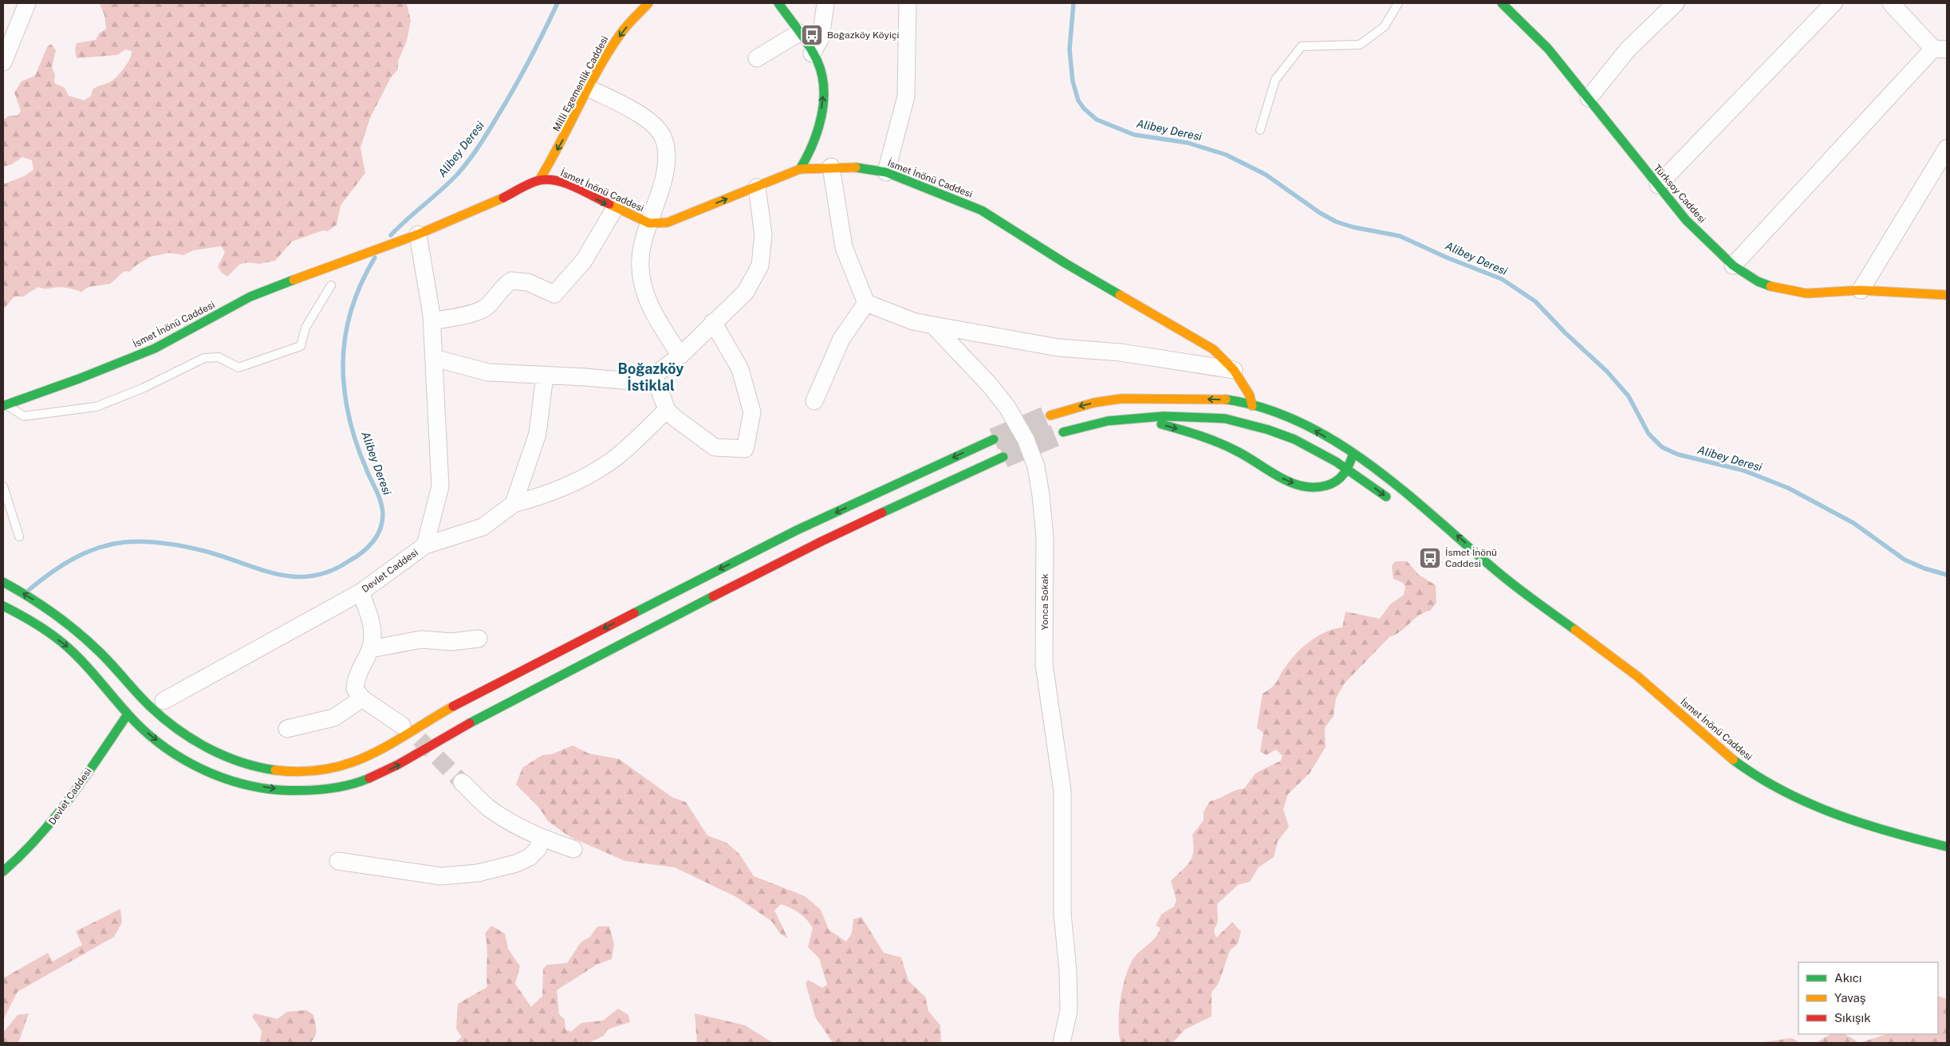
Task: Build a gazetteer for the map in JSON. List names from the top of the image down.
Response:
{
  "streets": {
    "main road": [
      "Milli Egemenlik Caddesi",
      "İsmet İnönü Caddesi",
      "Türksoy Caddesi",
      "Devlet Caddesi"
    ],
    "street": ["Yonca Sokak"]
  },
  "crossings": [
    ["Milli Egemenlik Caddesi", "İsmet İnönü Caddesi"],
    ["İsmet İnönü Caddesi", "Devlet Caddesi"]
  ],
  "one_way": ["Milli Egemenlik Caddesi"],
  "districts": ["Boğazköy İstiklal"],
  "water": ["Alibey Deresi"],
  "places": {
    "bus stop": ["Boğazköy Köyiçi", "İsmet İnönü Caddesi"]
  },
  "legend": ["Akıcı", "Yavaş", "Sıkışık"]
}
